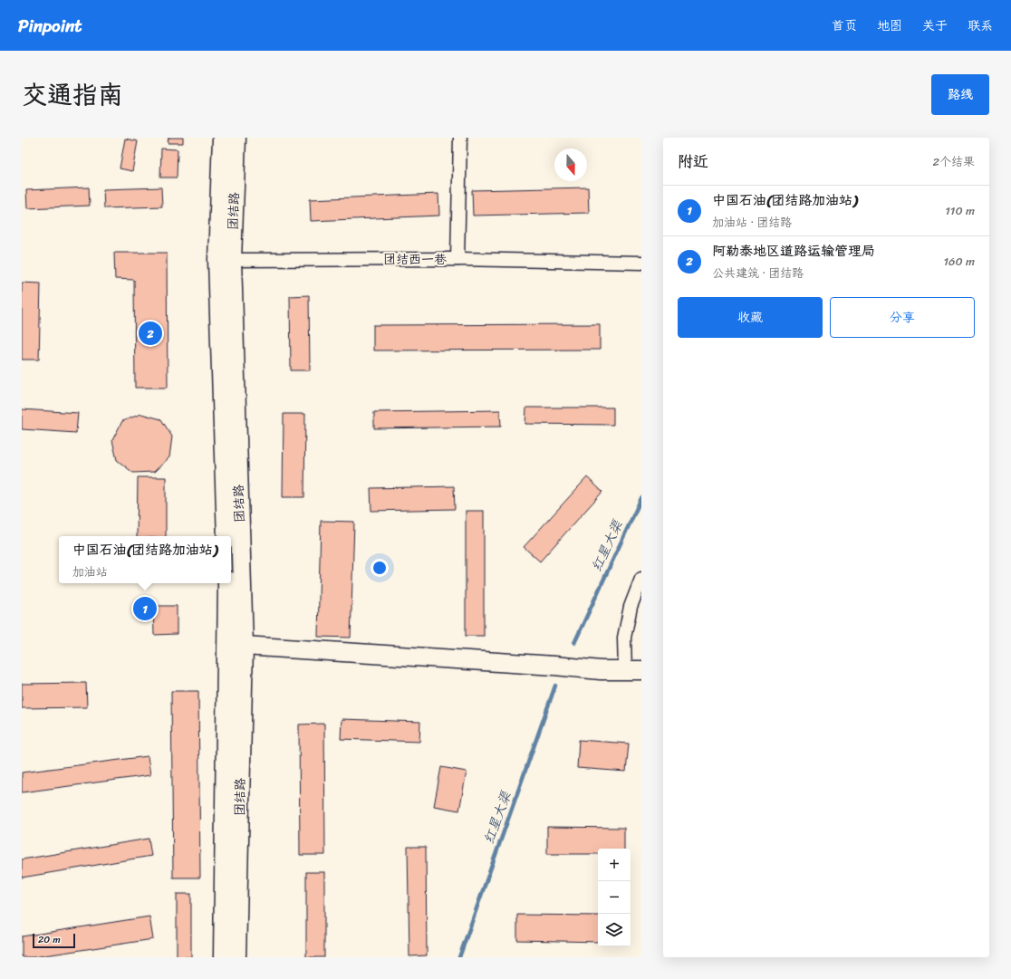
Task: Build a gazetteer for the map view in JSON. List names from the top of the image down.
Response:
{
  "streets": {
    "main road": ["团结路"],
    "street": ["团结西一巷"]
  },
  "crossings": [
    ["团结路", "团结西一巷"]
  ],
  "water": ["红星大渠"],
  "scale_bar": "20 m",
  "north": "bottom",
  "page": {
    "header": "Pinpoint",
    "nav": [
      "首页",
      "地图",
      "关于",
      "联系"
    ],
    "title": "交通指南",
    "buttons": [
      "路线",
      ["收藏", "分享"]
    ],
    "heading": ["附近", "2个结果"],
    "list": [
      {
        "mark": "1",
        "name": "中国石油(团结路加油站)",
        "note": "加油站 · 团结路",
        "value": "110 m"
      },
      {
        "mark": "2",
        "name": "阿勒泰地区道路运输管理局",
        "note": "公共建筑 · 团结路",
        "value": "160 m"
      }
    ],
    "pins": ["2", "1"],
    "popup": ["中国石油(团结路加油站)", "加油站"],
    "map_buttons": ["+", "−"],
    "scale": "20 m"
  }
}
